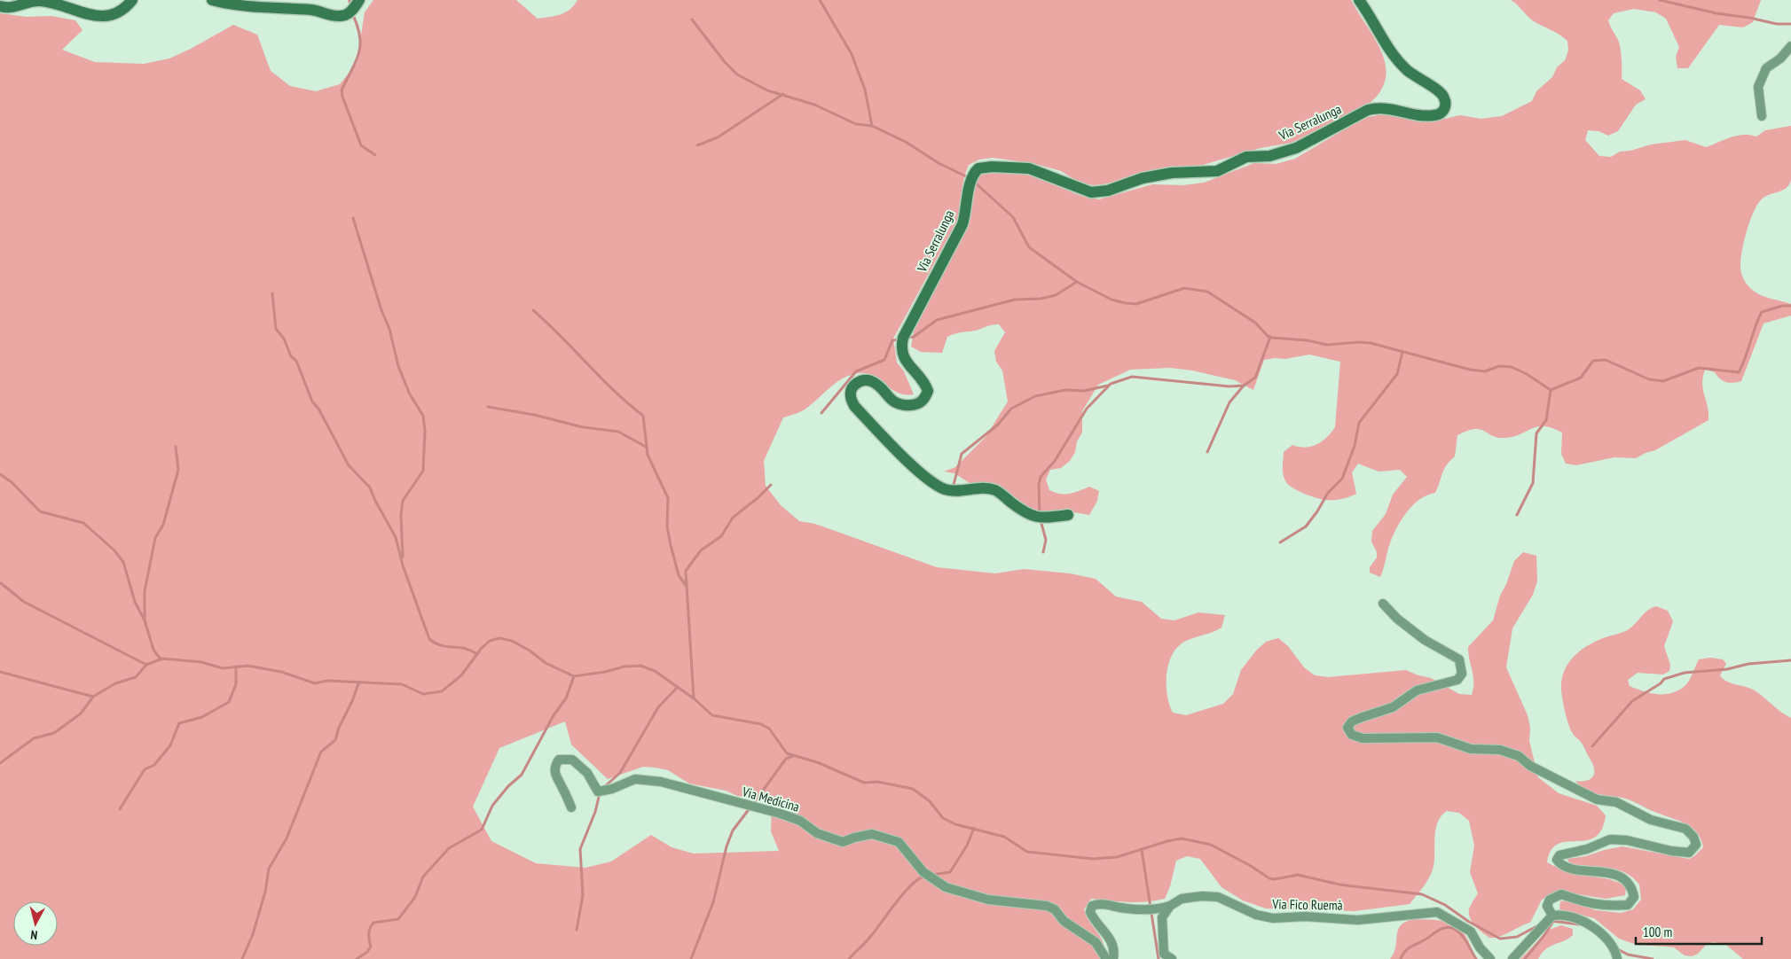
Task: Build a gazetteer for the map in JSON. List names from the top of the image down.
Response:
{
  "streets": {
    "street": ["Via Serralunga", "Via Medicina", "Via Fico Ruemà"]
  },
  "scale_bar": "100 m",
  "north": "bottom"
}
